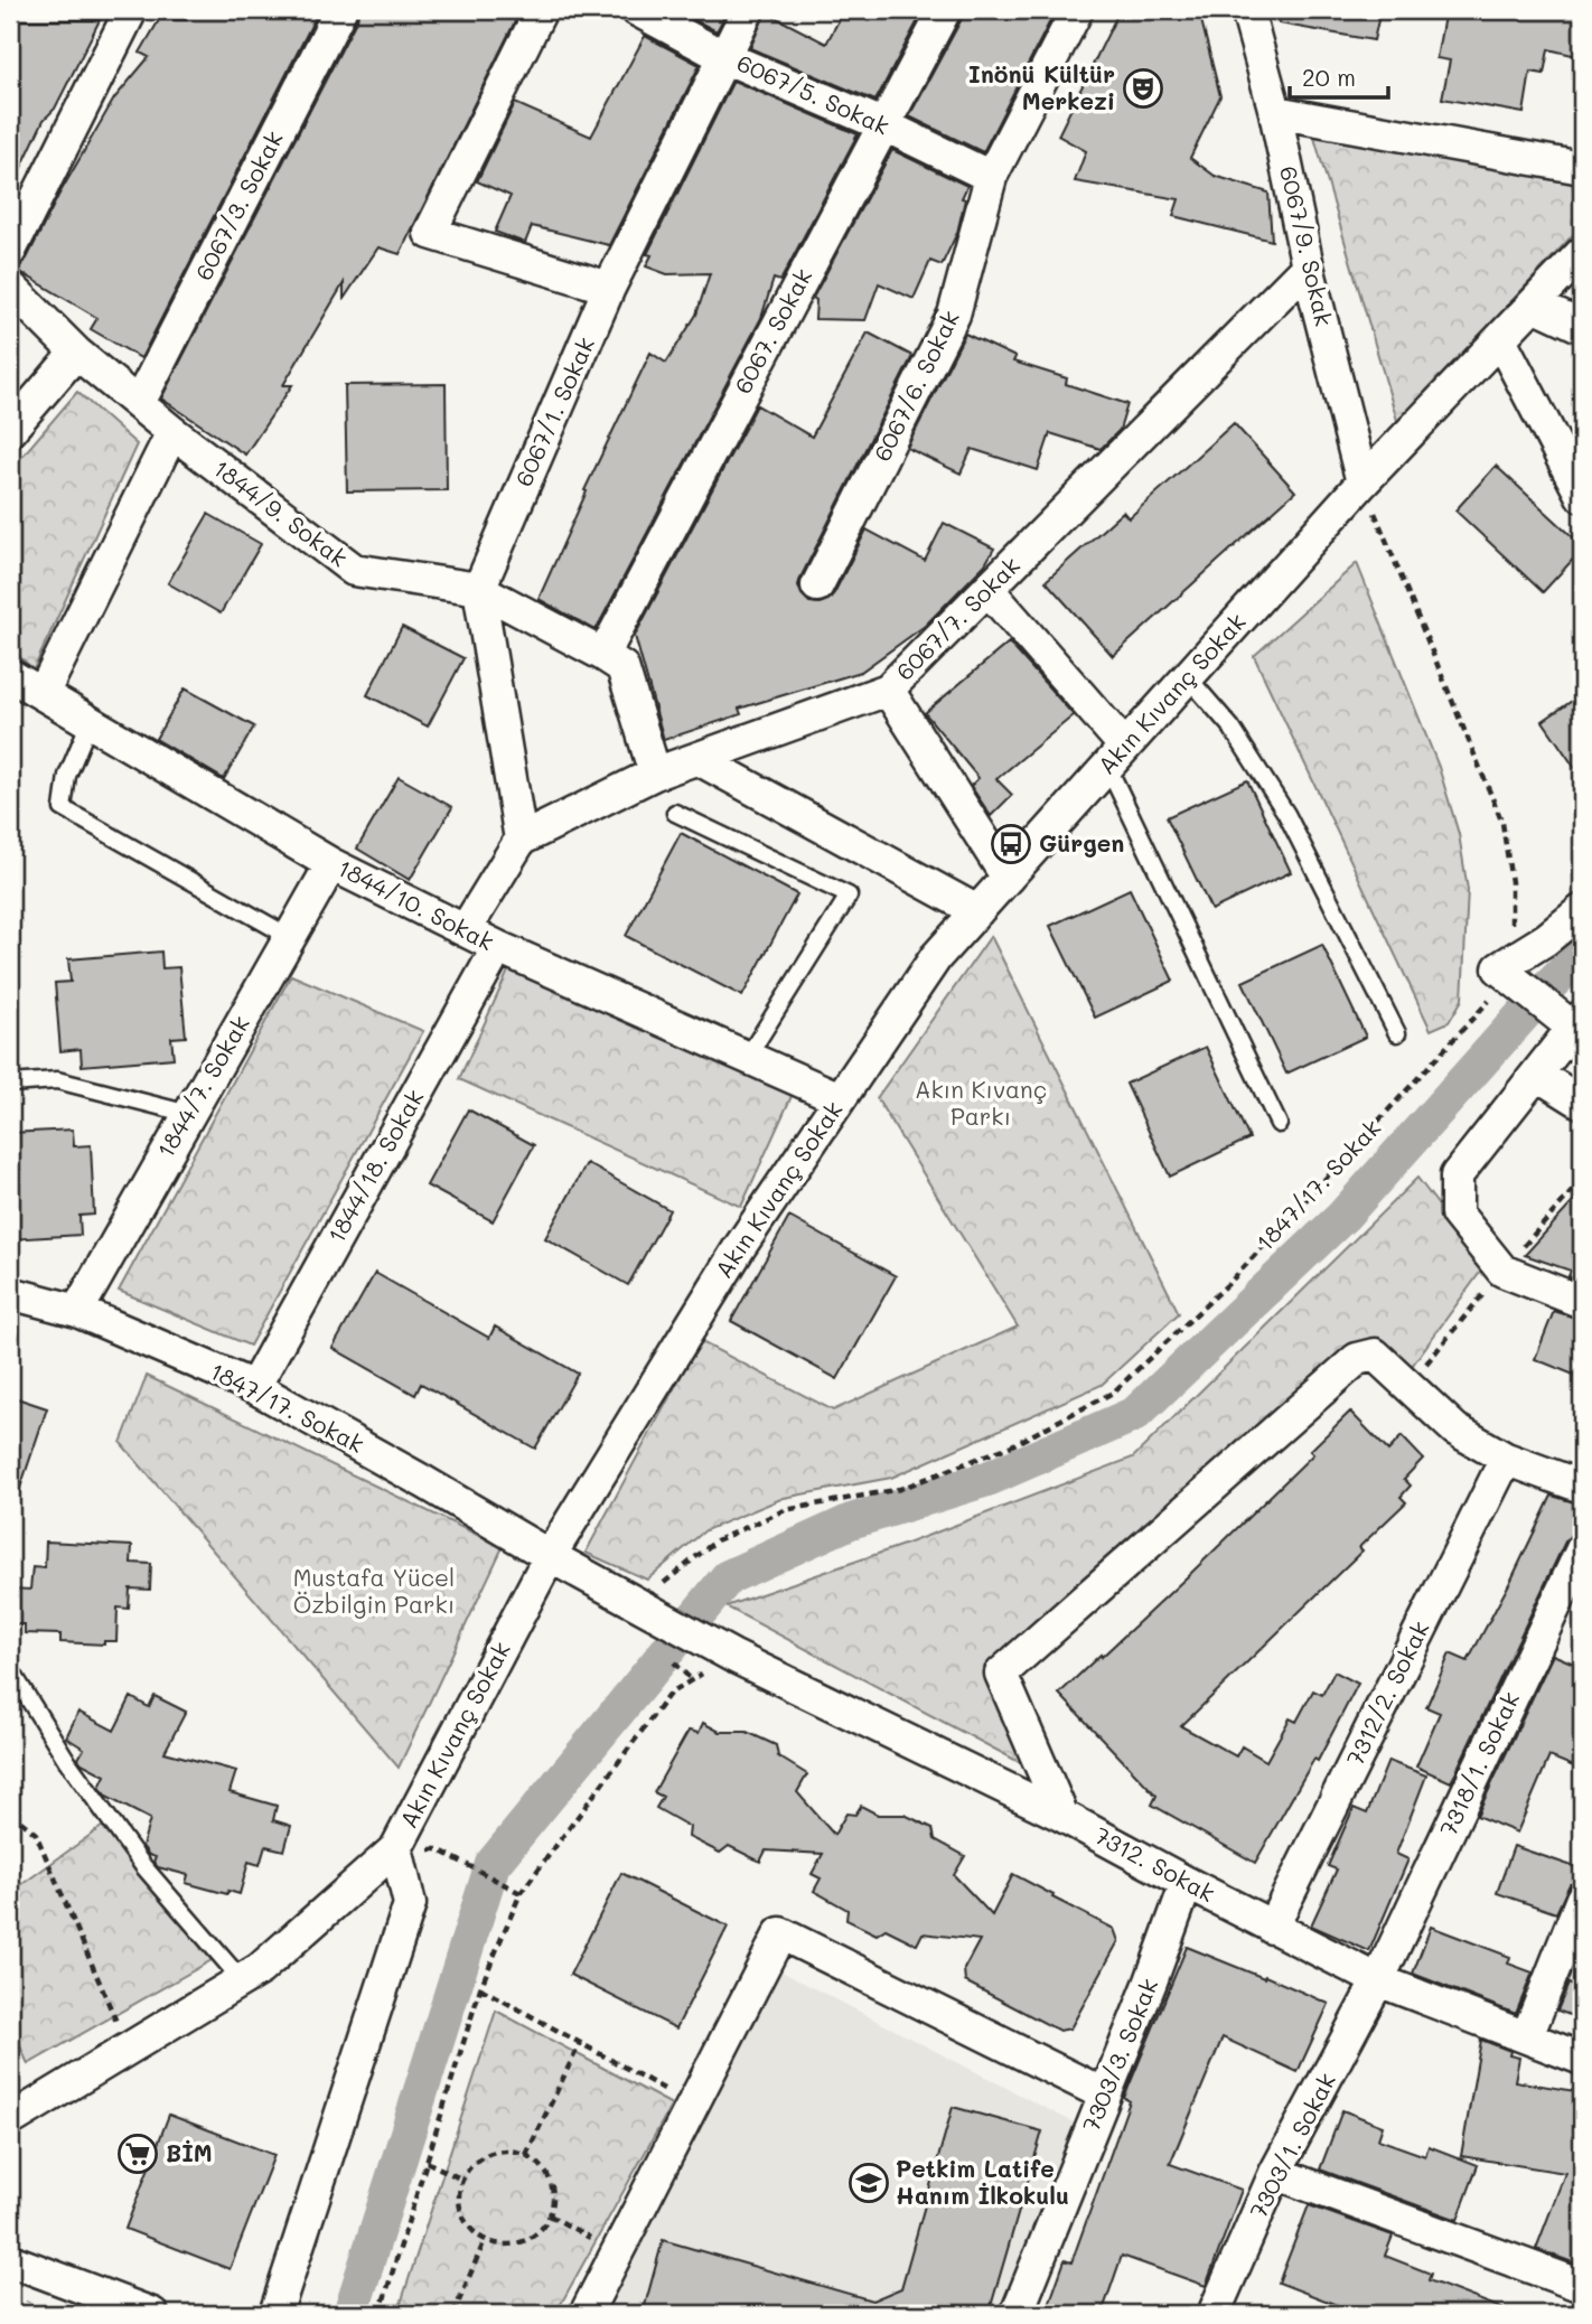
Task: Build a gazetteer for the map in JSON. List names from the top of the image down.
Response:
{
  "streets": {
    "street": [
      "6067/5. Sokak",
      "6067/3. Sokak",
      "6067/9. Sokak",
      "6067. Sokak",
      "6067/6. Sokak",
      "6067/1. Sokak",
      "1844/9. Sokak",
      "6067/7. Sokak",
      "Akın Kıvanç Sokak",
      "1844/10. Sokak",
      "1844/7. Sokak",
      "1844/18. Sokak",
      "1847/17. Sokak",
      "7312/2. Sokak",
      "7318/1. Sokak",
      "7312. Sokak",
      "7303/3. Sokak",
      "7303/1. Sokak"
    ]
  },
  "crossings": [
    ["6067/5. Sokak", "6067. Sokak"],
    ["6067/5. Sokak", "6067/6. Sokak"],
    ["6067/5. Sokak", "6067/1. Sokak"],
    ["6067/3. Sokak", "1844/9. Sokak"],
    ["6067/9. Sokak", "6067/7. Sokak"],
    ["6067/9. Sokak", "Akın Kıvanç Sokak"],
    ["6067/9. Sokak", "1847/17. Sokak"],
    ["6067. Sokak", "1844/9. Sokak"],
    ["6067/1. Sokak", "1844/9. Sokak"],
    ["1844/9. Sokak", "6067/7. Sokak"],
    ["Akın Kıvanç Sokak", "1844/10. Sokak"],
    ["Akın Kıvanç Sokak", "1847/17. Sokak"],
    ["1844/10. Sokak", "1844/7. Sokak"],
    ["1844/10. Sokak", "1844/18. Sokak"],
    ["1844/7. Sokak", "1847/17. Sokak"],
    ["1844/18. Sokak", "1847/17. Sokak"],
    ["1847/17. Sokak", "7312. Sokak"],
    ["7312/2. Sokak", "7312. Sokak"],
    ["7318/1. Sokak", "7312. Sokak"],
    ["7318/1. Sokak", "7303/1. Sokak"],
    ["7312. Sokak", "7303/3. Sokak"],
    ["7312. Sokak", "7303/1. Sokak"]
  ],
  "parks": ["Akın Kıvanç Parkı", "Mustafa Yücel Özbilgin Parkı"],
  "places": {
    "theatre": ["Inönü Kültür Merkezi"],
    "bus stop": ["Gürgen"],
    "supermarket": ["BİM"],
    "school or university": ["Petkim Latife Hanım İlkokulu"]
  },
  "scale_bar": "20 m"
}
